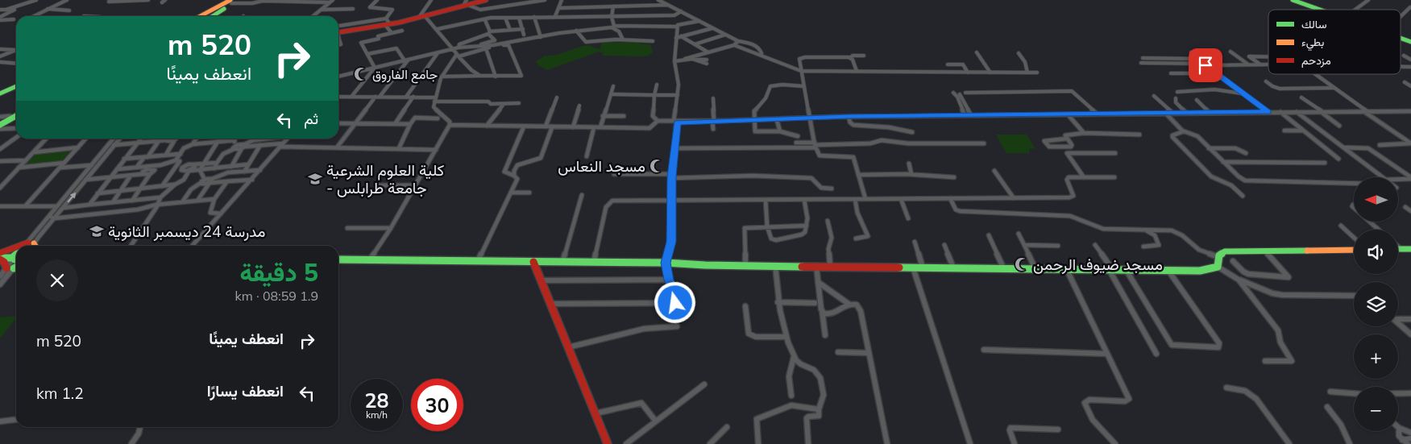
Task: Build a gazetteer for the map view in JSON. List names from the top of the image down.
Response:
{
  "places": {
    "mosque": ["جامع الفاروق", "مسجد النعاس", "مسجد ضيوف الرحمن"],
    "school or university": ["كلية العلوم الشرعية - جامعة طرابلس", "مدرسة 24 ديسمبر الثانوية"]
  },
  "legend": ["سالك", "بطيء", "مزدحم"],
  "north": "left",
  "page": {
    "turn": ["520 m", "انعطف يمينًا"],
    "then": "ثم",
    "map_buttons": ["+", "−"],
    "heading": ["5 دقيقة", "1.9 km · 08:59"],
    "list": [
      {
        "name": "انعطف يمينًا",
        "value": "520 m"
      },
      {
        "name": "انعطف يسارًا",
        "value": "1.2 km"
      }
    ],
    "speed": "28 km/h",
    "limit": "30"
  }
}
